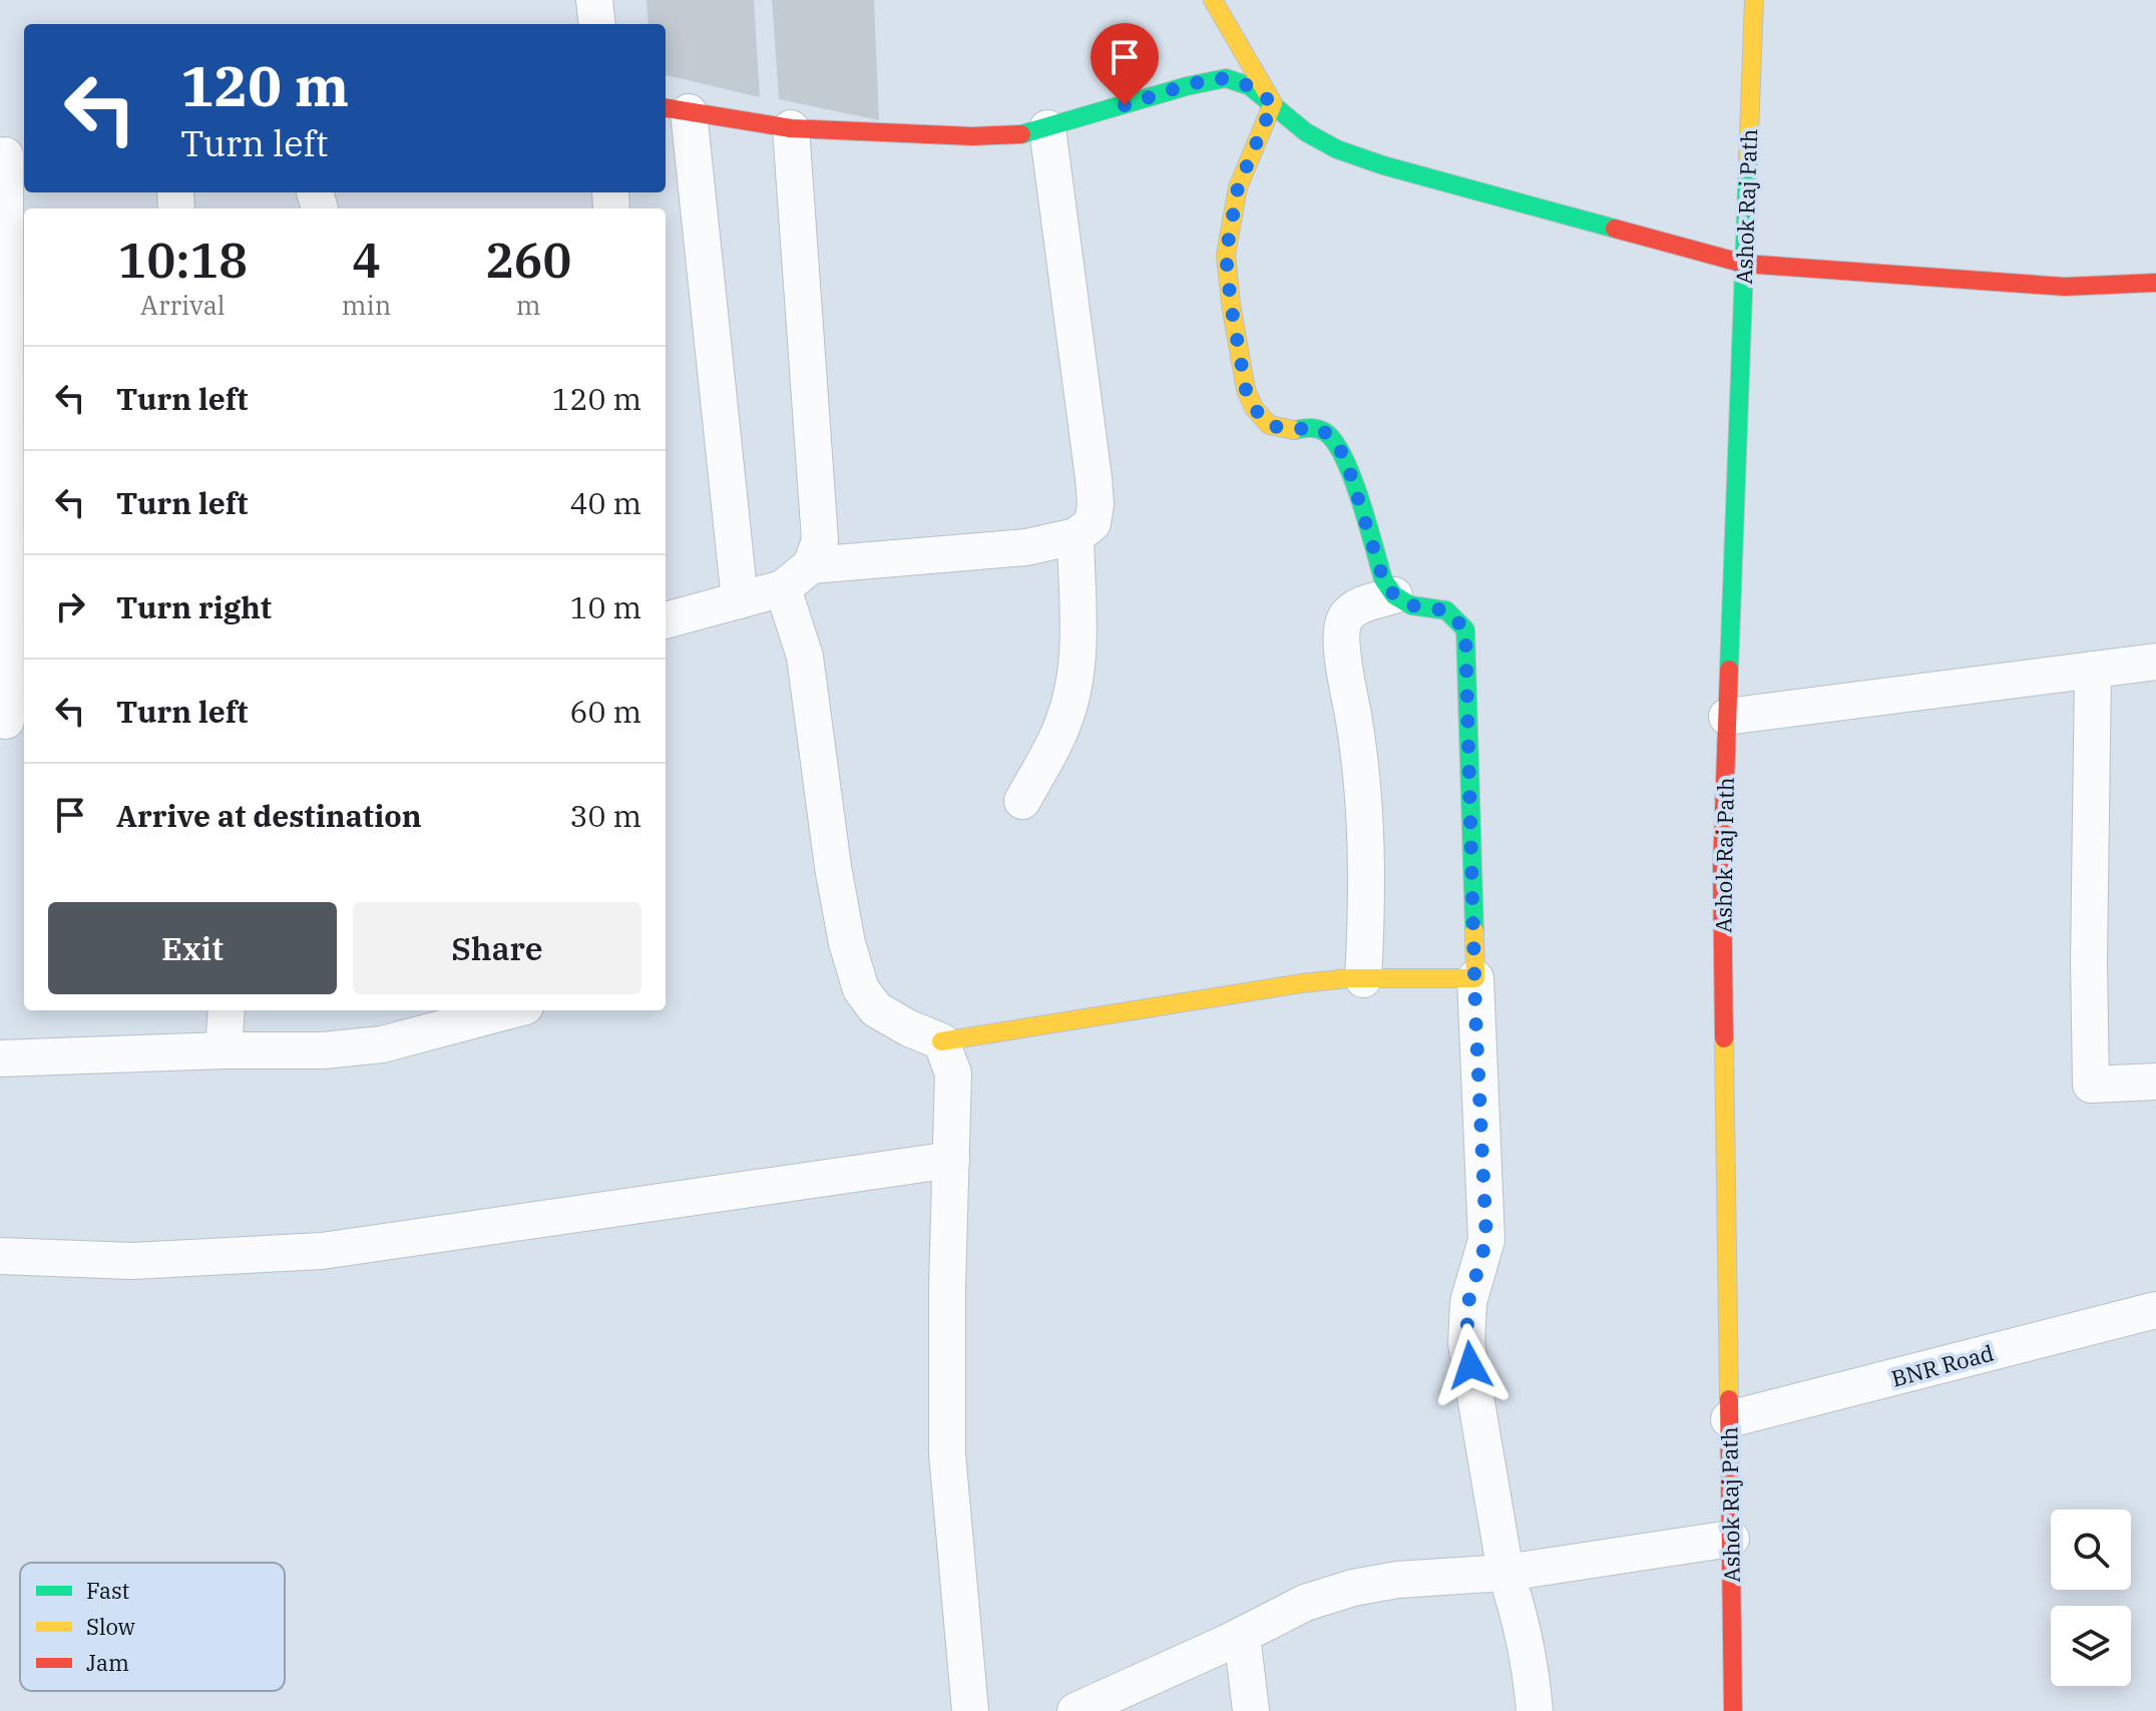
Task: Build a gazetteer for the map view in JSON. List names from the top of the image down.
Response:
{
  "streets": {
    "street": ["Ashok Raj Path", "BNR Road"]
  },
  "crossings": [
    ["Ashok Raj Path", "BNR Road"]
  ],
  "legend": ["Fast", "Slow", "Jam"],
  "page": {
    "turn": ["120 m", "Turn left"],
    "eta": [
      "10:18",
      "Arrival",
      "4",
      "min",
      "260",
      "m"
    ],
    "list": [
      {
        "name": "Turn left",
        "value": "120 m"
      },
      {
        "name": "Turn left",
        "value": "40 m"
      },
      {
        "name": "Turn right",
        "value": "10 m"
      },
      {
        "name": "Turn left",
        "value": "60 m"
      },
      {
        "name": "Arrive at destination",
        "value": "30 m"
      }
    ],
    "buttons": ["Exit", "Share"]
  }
}
